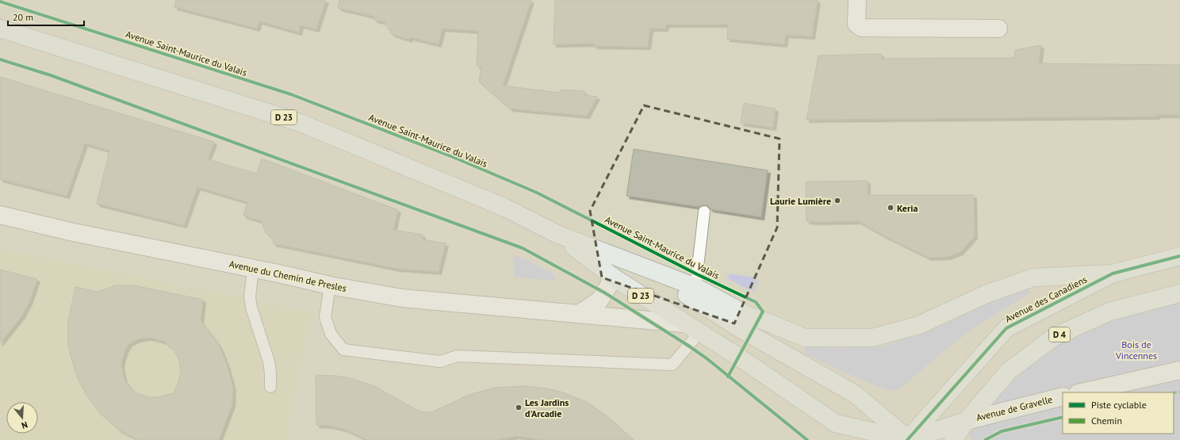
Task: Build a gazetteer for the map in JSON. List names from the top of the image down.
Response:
{
  "streets": {
    "main road": ["D 23", "Avenue des Canadiens", "D 4"],
    "street": ["Avenue du Chemin de Presles", "Avenue de Gravelle"],
    "cycle path": ["Avenue Saint-Maurice du Valais"]
  },
  "crossings": [
    ["D 23", "Avenue du Chemin de Presles"],
    ["D 23", "Avenue des Canadiens"],
    ["D 4", "Avenue de Gravelle"]
  ],
  "parks": ["Bois de Vincennes"],
  "places": ["Laurie Lumière", "Keria", "Les Jardins d'Arcadie"],
  "legend": ["Piste cyclable", "Chemin"],
  "scale_bar": "20 m",
  "north": "bottom"
}
